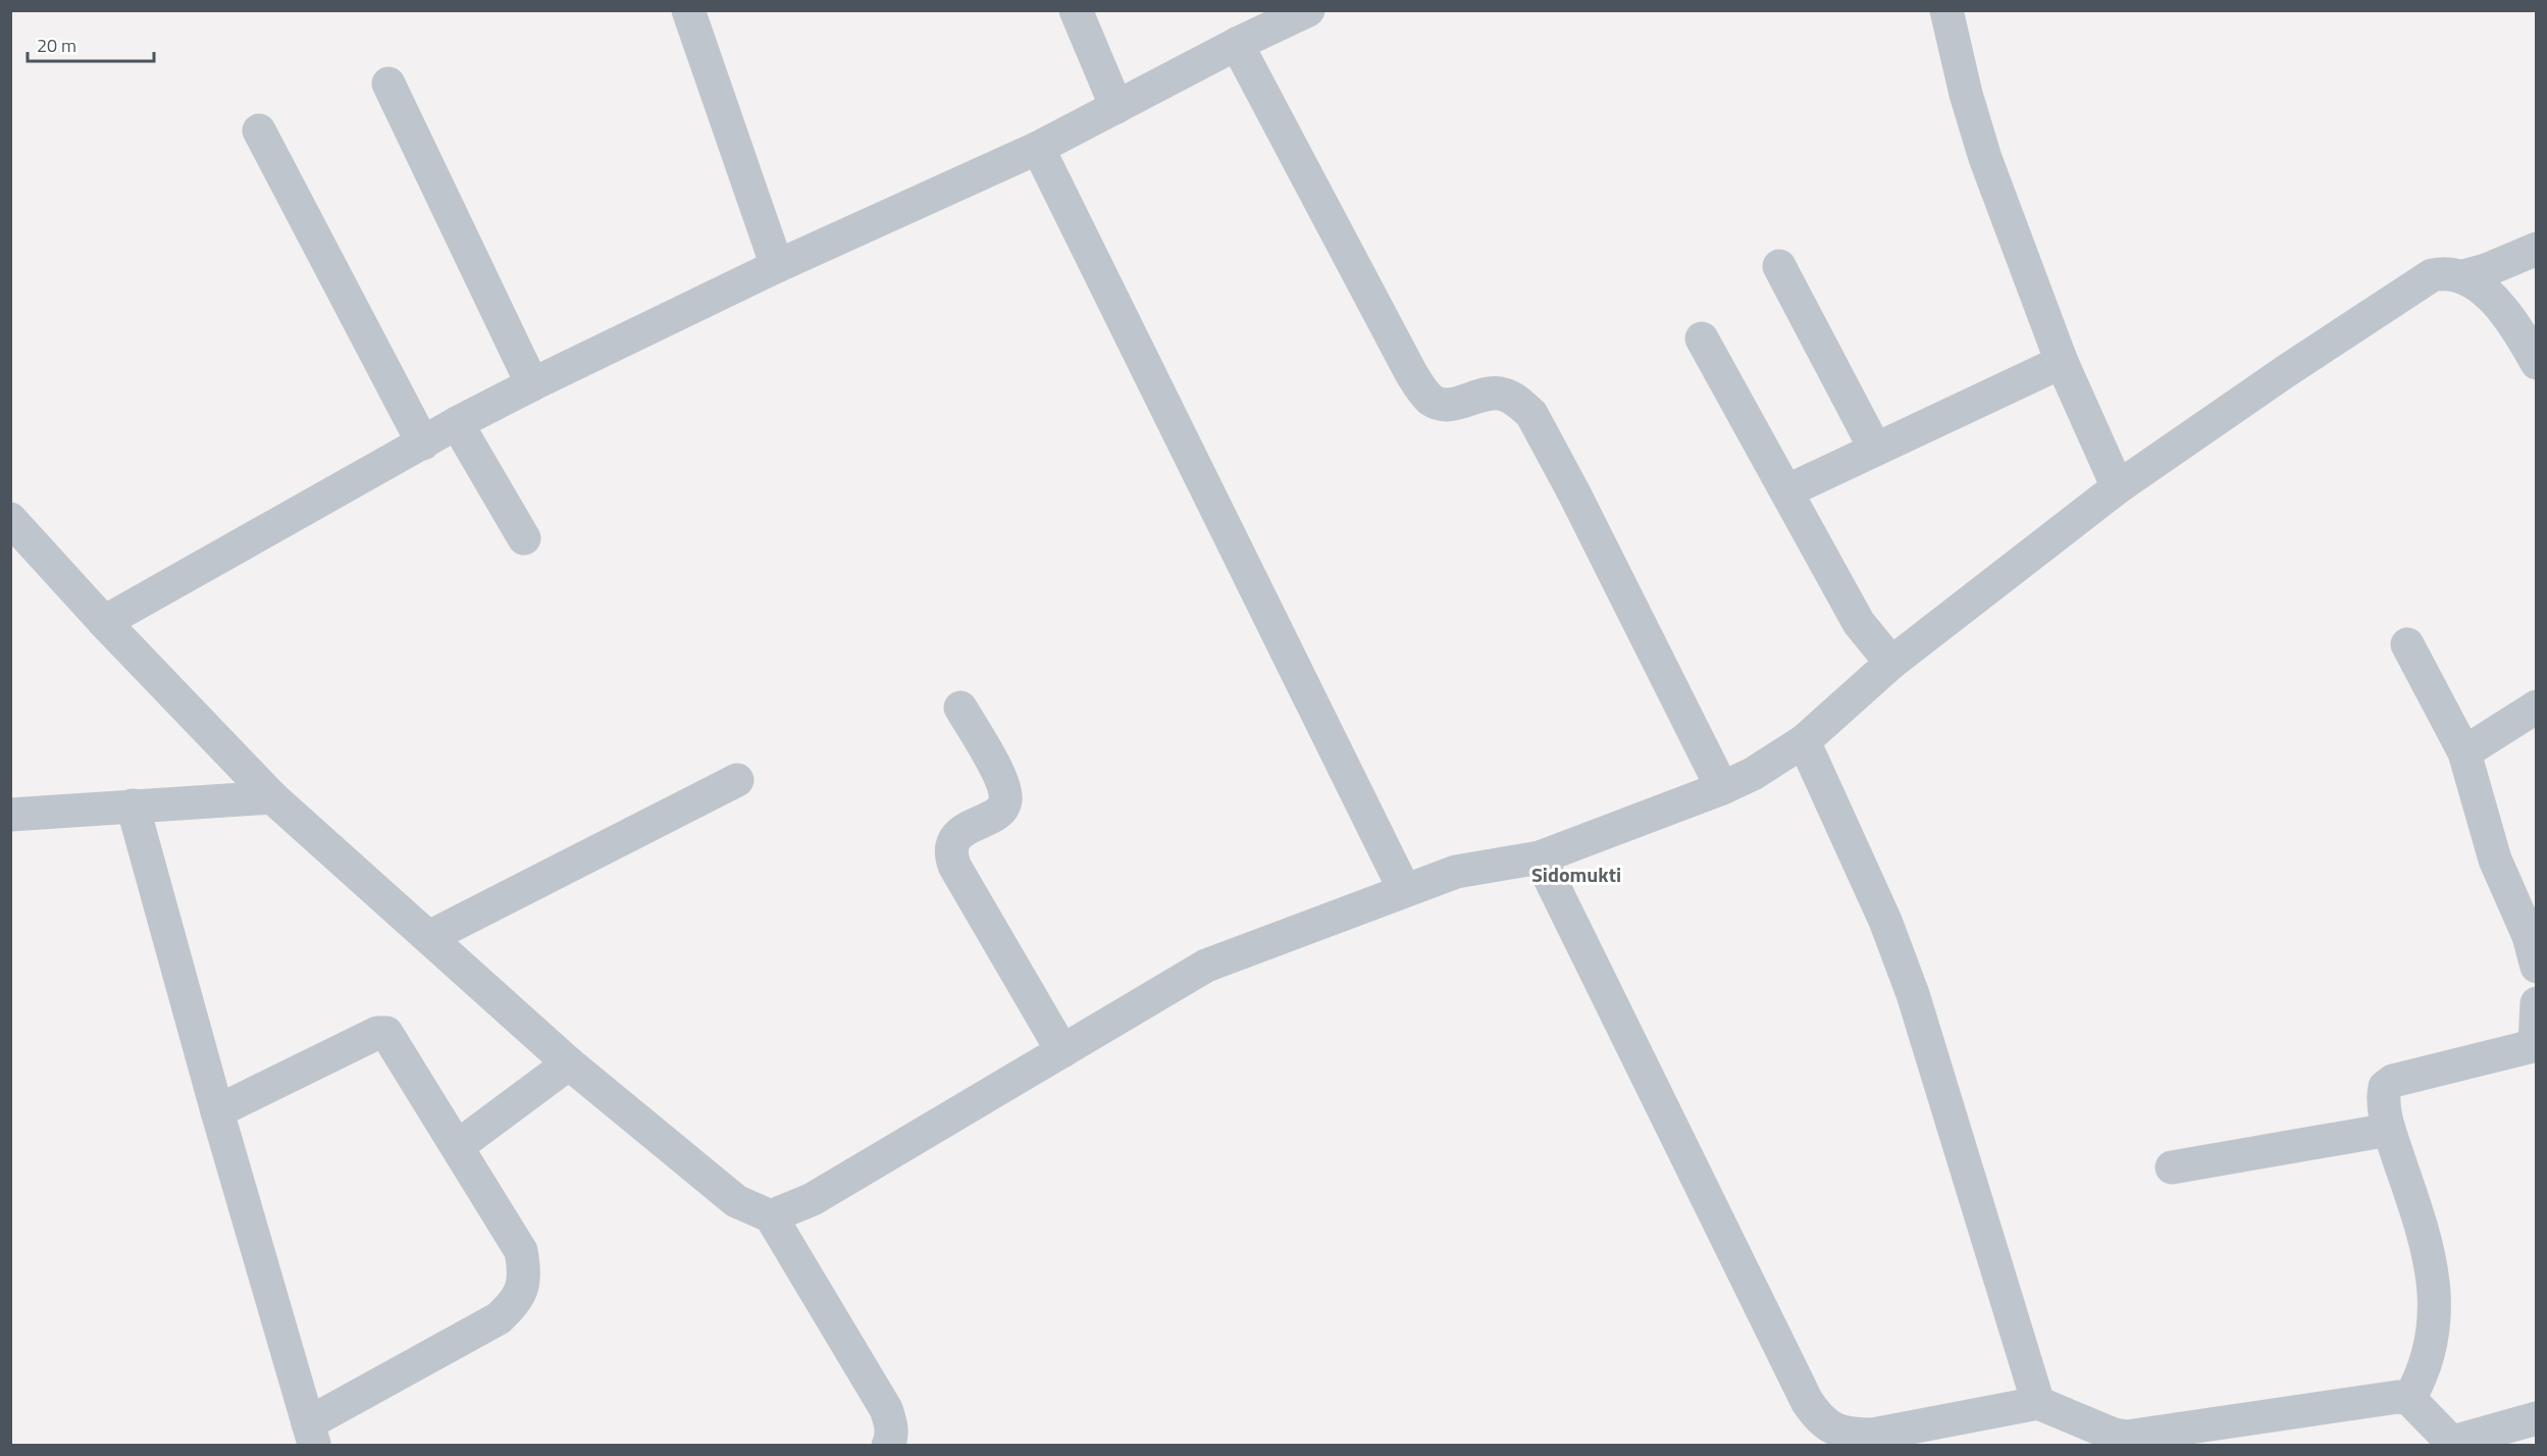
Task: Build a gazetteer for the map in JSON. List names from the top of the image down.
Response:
{
  "districts": ["Sidomukti"],
  "scale_bar": "20 m"
}
